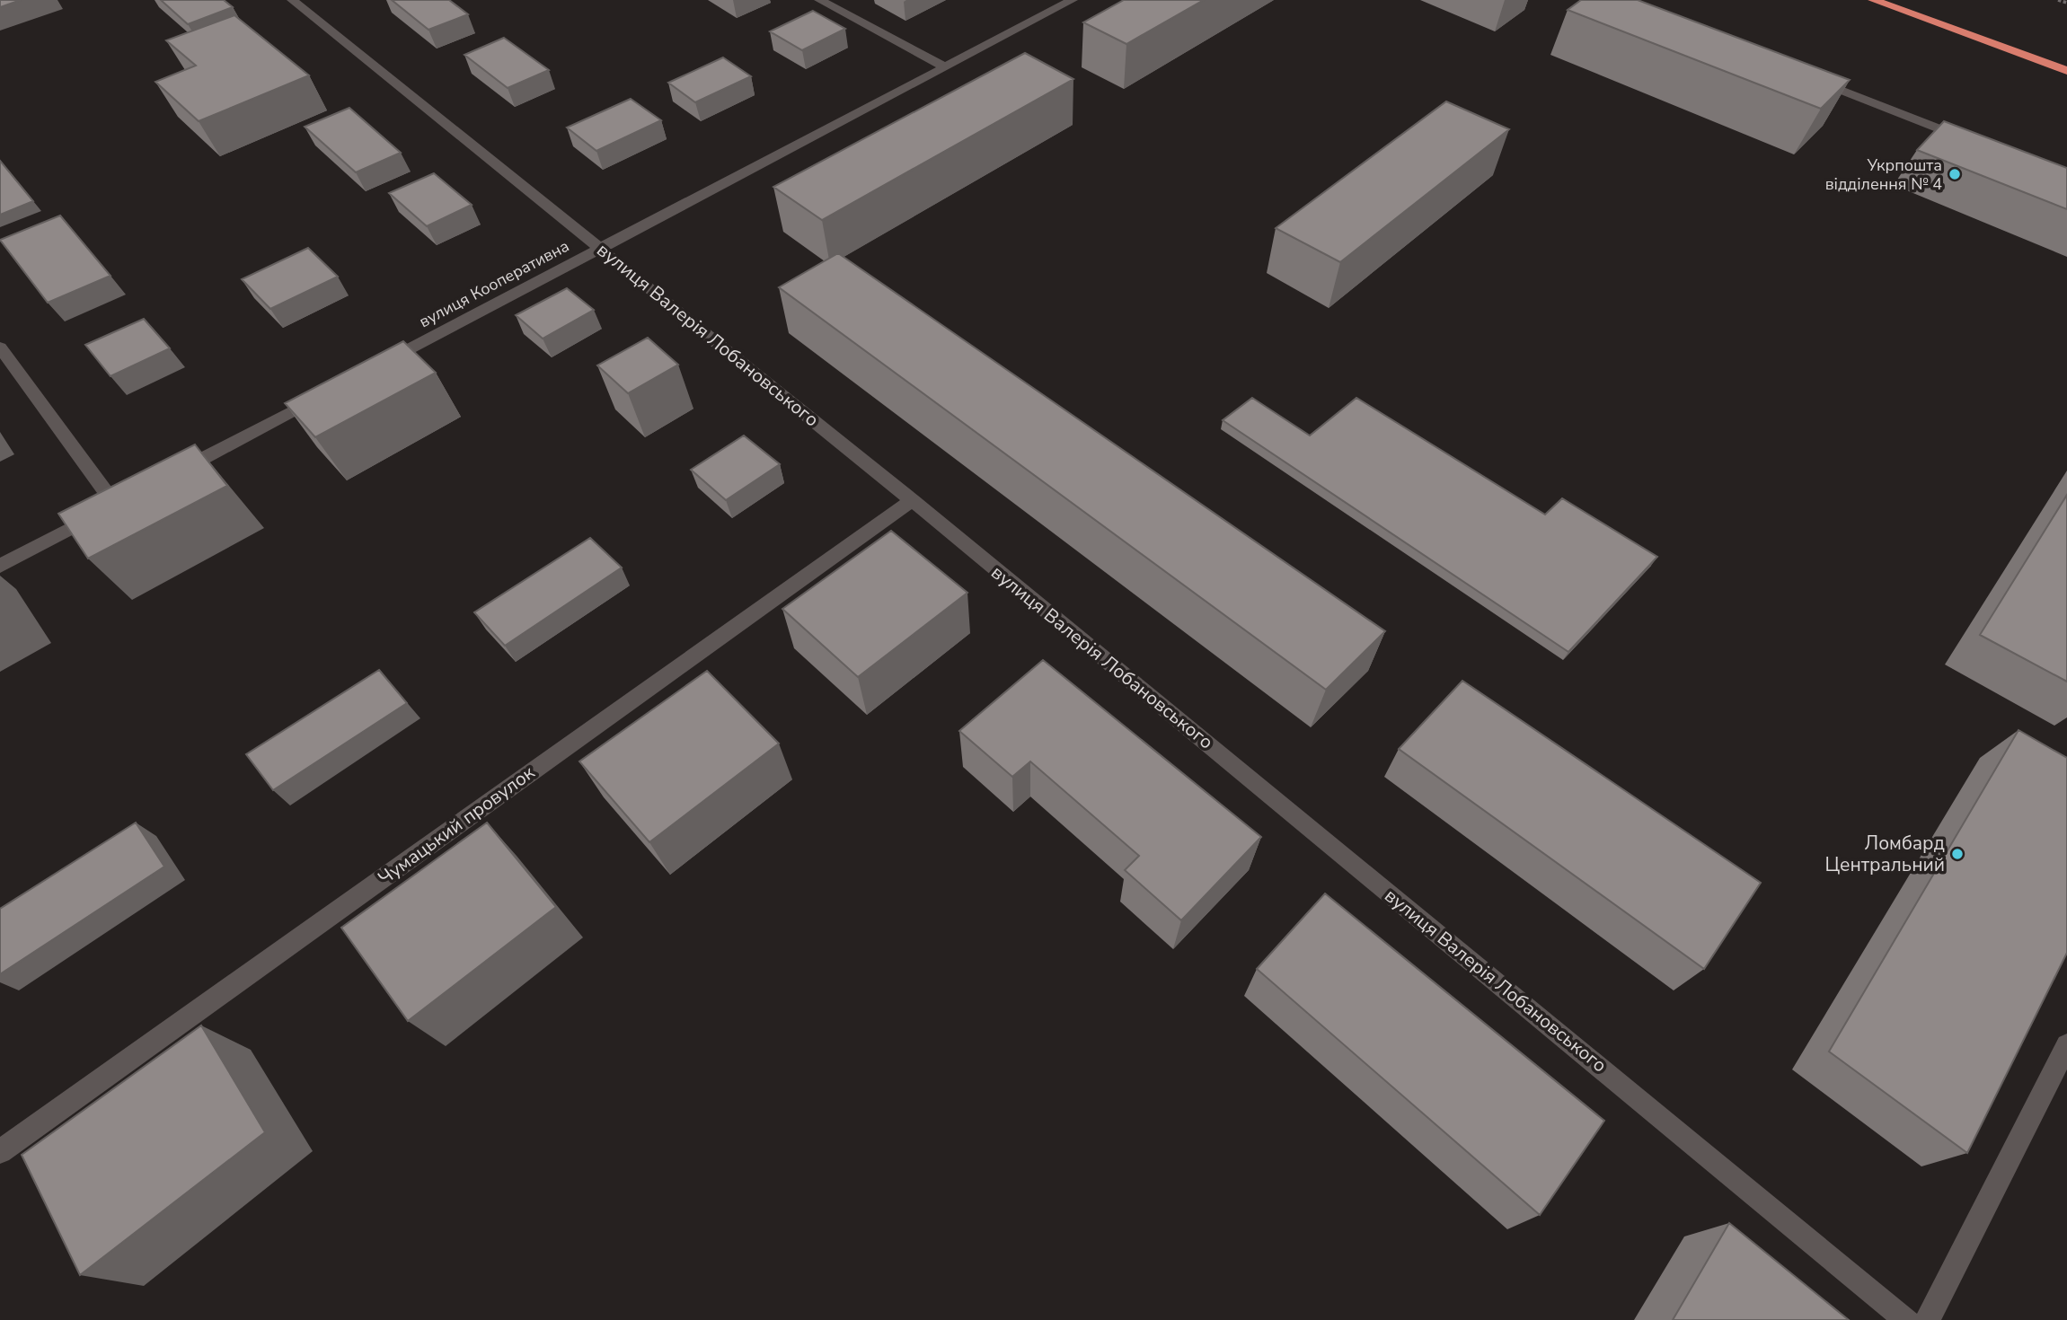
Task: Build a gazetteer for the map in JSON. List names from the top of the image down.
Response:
{
  "streets": {
    "street": ["вулиця Кооперативна", "вулиця Валерія Лобановського", "Чумацький провулок"]
  },
  "crossings": [
    ["вулиця Кооперативна", "вулиця Валерія Лобановського"],
    ["вулиця Валерія Лобановського", "Чумацький провулок"]
  ],
  "places": ["Укрпошта відділення № 4", "Ломбард Центральний"]
}
